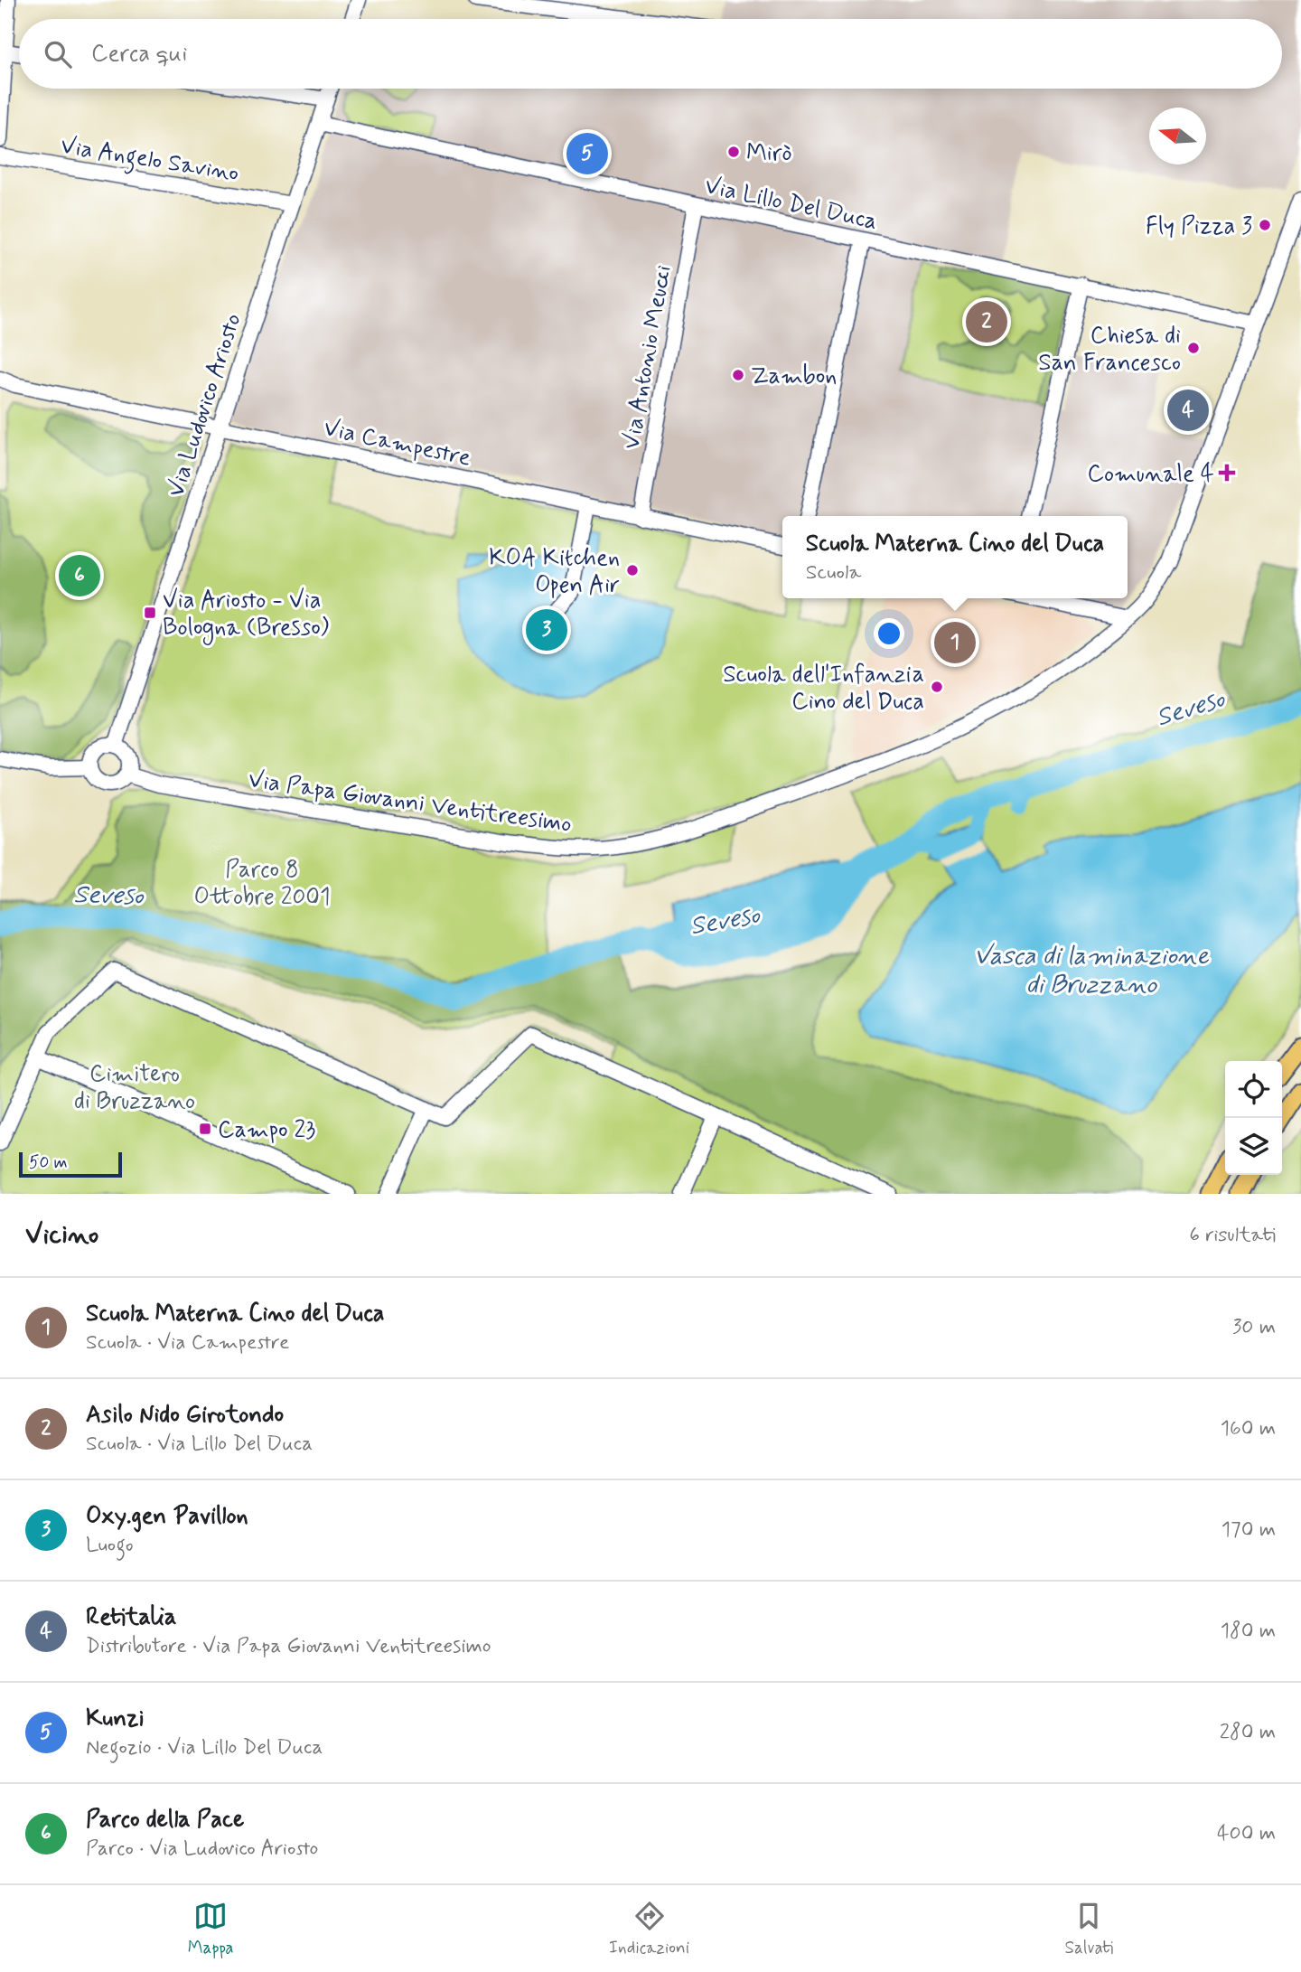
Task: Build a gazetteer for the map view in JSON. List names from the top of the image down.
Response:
{
  "streets": {
    "street": [
      "Via Angelo Savino",
      "Via Lillo Del Duca",
      "Via Antonio Meucci",
      "Via Ludovico Ariosto",
      "Via Campestre",
      "Via Papa Giovanni Ventitreesimo"
    ]
  },
  "crossings": [
    ["Via Angelo Savino", "Via Ludovico Ariosto"],
    ["Via Lillo Del Duca", "Via Antonio Meucci"],
    ["Via Lillo Del Duca", "Via Ludovico Ariosto"],
    ["Via Lillo Del Duca", "Via Papa Giovanni Ventitreesimo"],
    ["Via Antonio Meucci", "Via Campestre"],
    ["Via Ludovico Ariosto", "Via Campestre"],
    ["Via Ludovico Ariosto", "Via Papa Giovanni Ventitreesimo"]
  ],
  "water": ["Seveso", "Vasca di laminazione di Bruzzano"],
  "parks": ["Parco 8 Ottobre 2001", "Cimitero di Bruzzano"],
  "places": {
    "other": [
      "Mirò",
      "Fly Pizza 3",
      "Chiesa di San Francesco",
      "Zambon",
      "KOA Kitchen Open Air",
      "Scuola dell'Infanzia Cino del Duca"
    ],
    "health": ["Comunale 4"],
    "transit": ["Via Ariosto - Via Bologna (Bresso)", "Campo 23"]
  },
  "scale_bar": "50 m",
  "north": "left",
  "page": {
    "search": "Cerca qui",
    "pins": [
      "5",
      "2",
      "4",
      "6",
      "3",
      "1"
    ],
    "popup": ["Scuola Materna Cino del Duca", "Scuola"],
    "scale": "50 m",
    "heading": ["Vicino", "6 risultati"],
    "list": [
      {
        "mark": "1",
        "name": "Scuola Materna Cino del Duca",
        "note": "Scuola · Via Campestre",
        "value": "30 m"
      },
      {
        "mark": "2",
        "name": "Asilo Nido Girotondo",
        "note": "Scuola · Via Lillo Del Duca",
        "value": "160 m"
      },
      {
        "mark": "3",
        "name": "Oxy.gen Pavillon",
        "note": "Luogo",
        "value": "170 m"
      },
      {
        "mark": "4",
        "name": "Retitalia",
        "note": "Distributore · Via Papa Giovanni Ventitreesimo",
        "value": "180 m"
      },
      {
        "mark": "5",
        "name": "Kunzi",
        "note": "Negozio · Via Lillo Del Duca",
        "value": "280 m"
      },
      {
        "mark": "6",
        "name": "Parco della Pace",
        "note": "Parco · Via Ludovico Ariosto",
        "value": "400 m"
      }
    ],
    "nav": ["Mappa", "Indicazioni", "Salvati"]
  }
}
